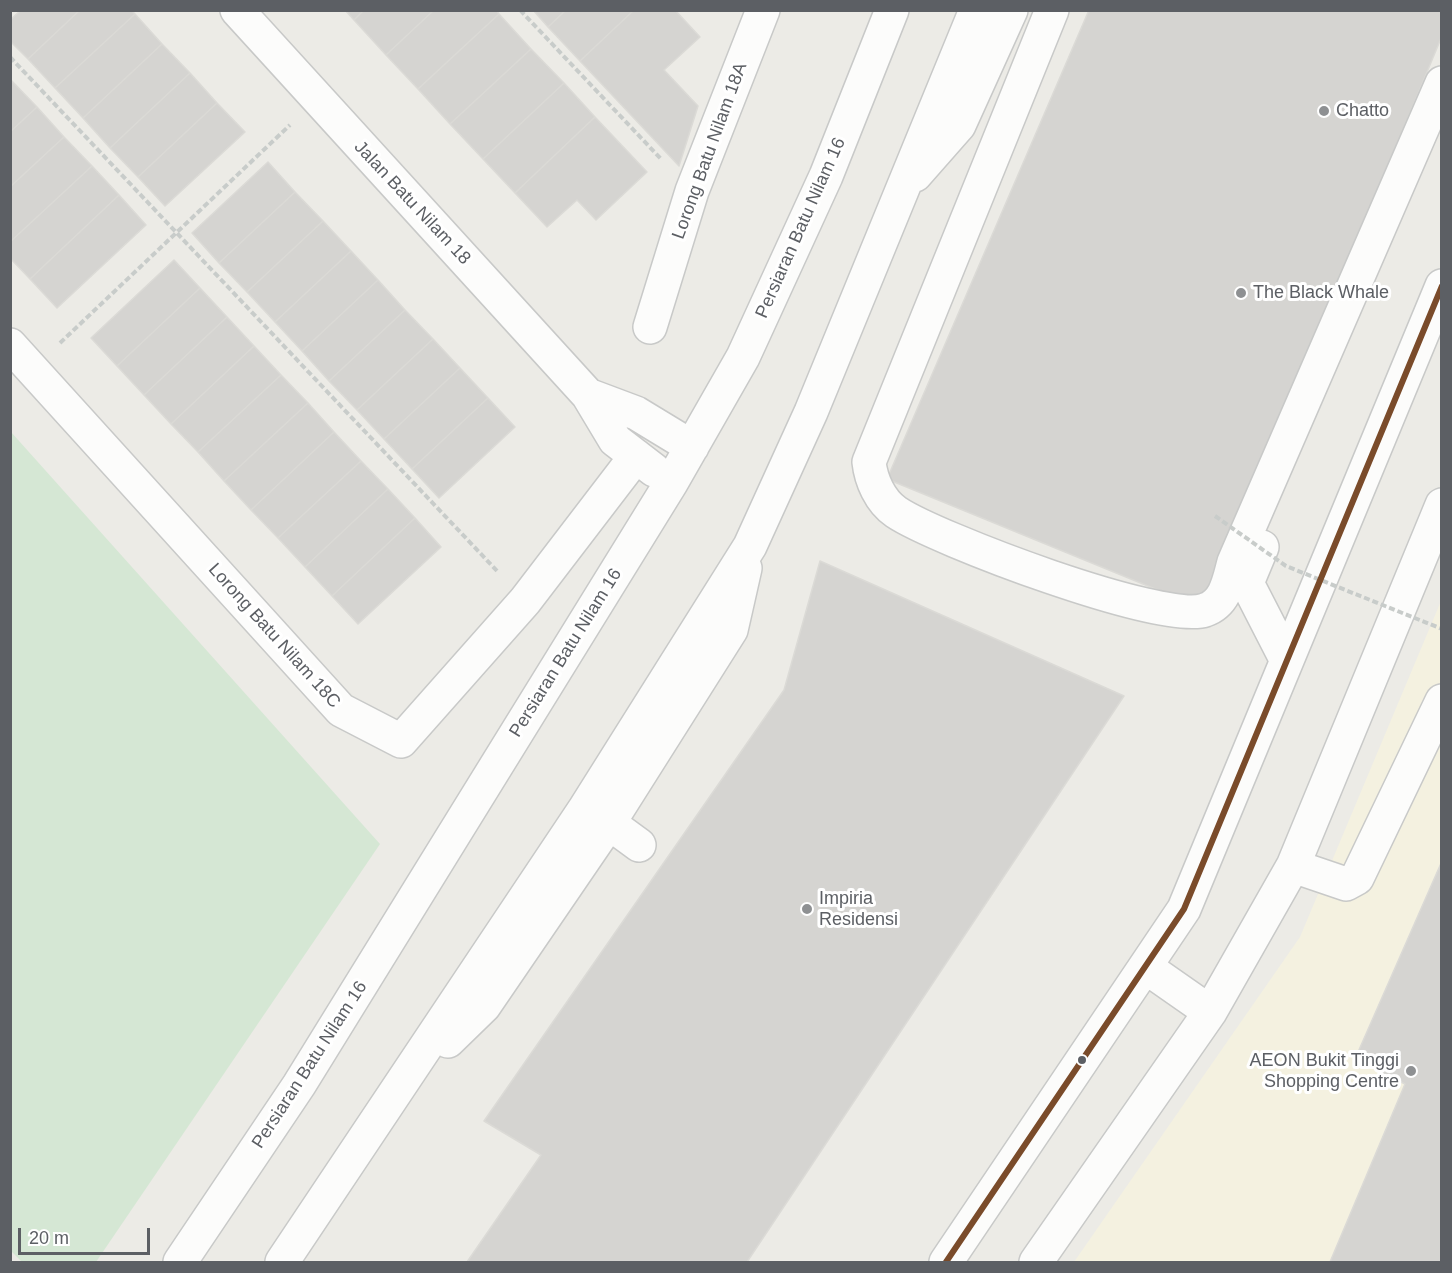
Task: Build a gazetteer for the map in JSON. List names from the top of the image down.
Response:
{
  "streets": {
    "street": [
      "Lorong Batu Nilam 18A",
      "Jalan Batu Nilam 18",
      "Persiaran Batu Nilam 16",
      "Lorong Batu Nilam 18C"
    ]
  },
  "crossings": [
    ["Jalan Batu Nilam 18", "Persiaran Batu Nilam 16"],
    ["Jalan Batu Nilam 18", "Lorong Batu Nilam 18C"]
  ],
  "places": [
    "Chatto",
    "The Black Whale",
    "Impiria Residensi",
    "AEON Bukit Tinggi Shopping Centre"
  ],
  "scale_bar": "20 m"
}
